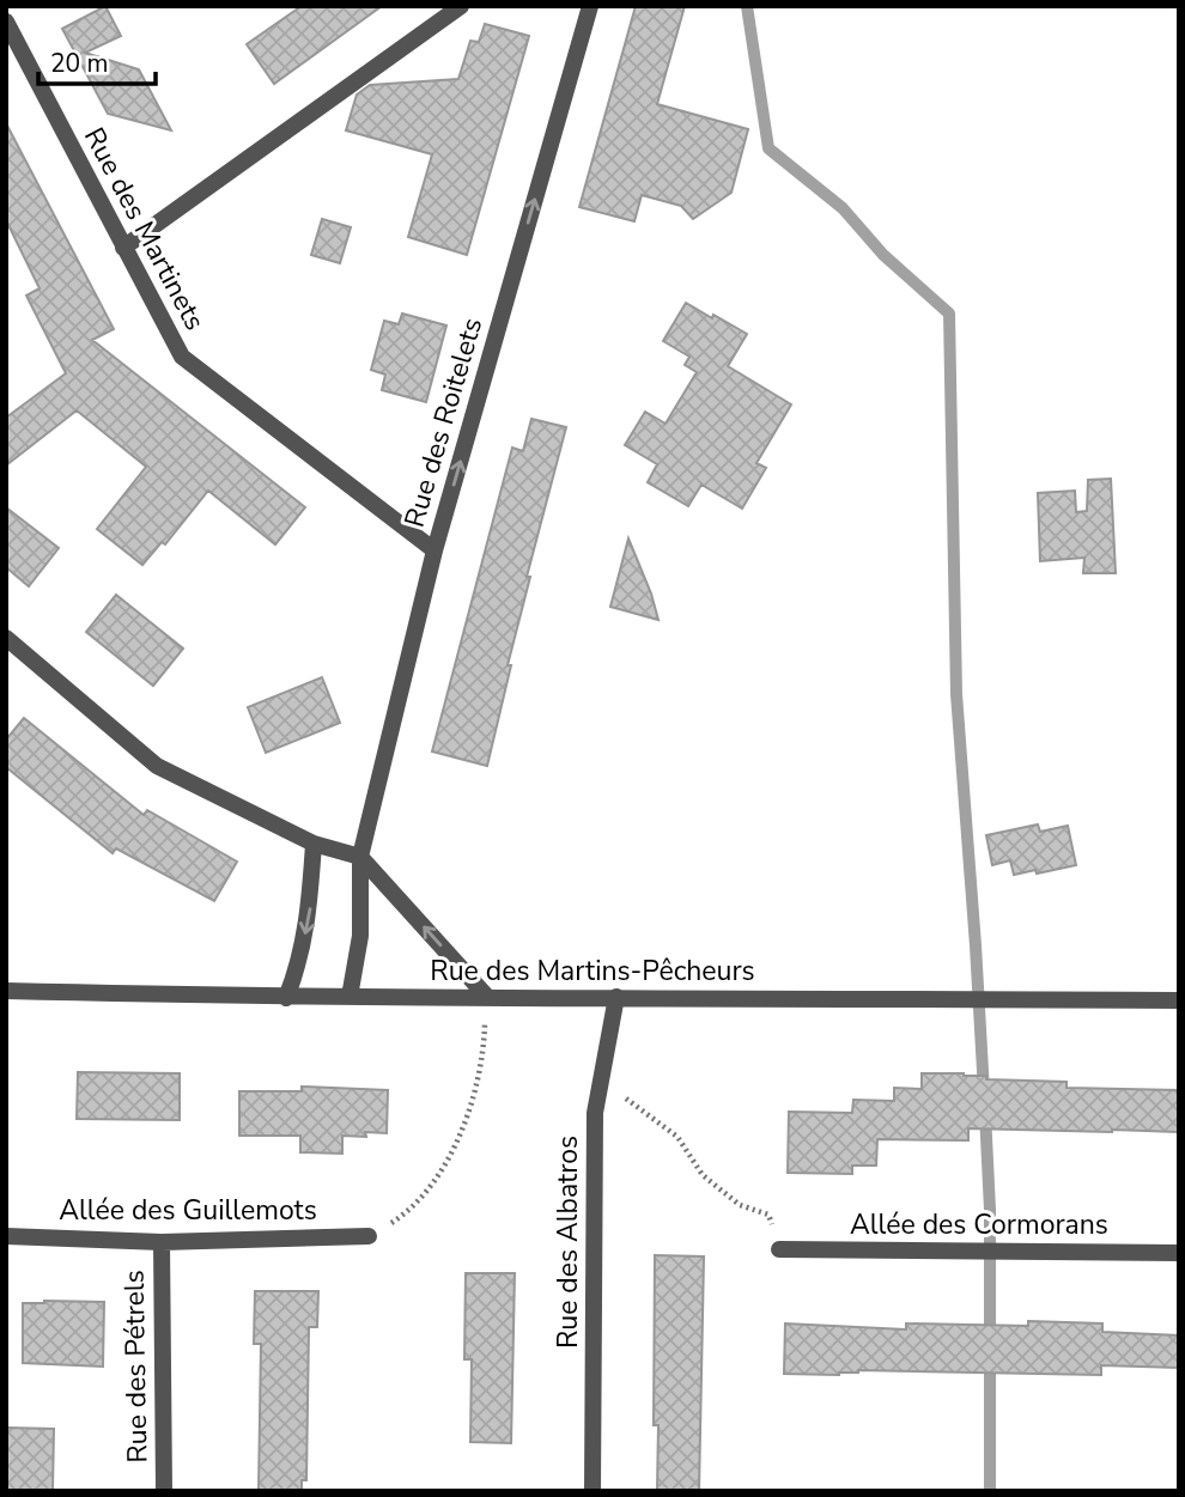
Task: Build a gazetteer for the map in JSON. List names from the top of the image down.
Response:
{
  "streets": {
    "street": [
      "Rue des Martinets",
      "Rue des Roitelets",
      "Rue des Martins-Pêcheurs",
      "Allée des Guillemots",
      "Allée des Cormorans",
      "Rue des Albatros",
      "Rue des Pétrels"
    ]
  },
  "crossings": [
    ["Rue des Martinets", "Rue des Roitelets"],
    ["Rue des Roitelets", "Rue des Martins-Pêcheurs"],
    ["Rue des Martins-Pêcheurs", "Rue des Albatros"],
    ["Allée des Guillemots", "Rue des Pétrels"]
  ],
  "one_way": ["Rue des Roitelets"],
  "scale_bar": "20 m"
}
